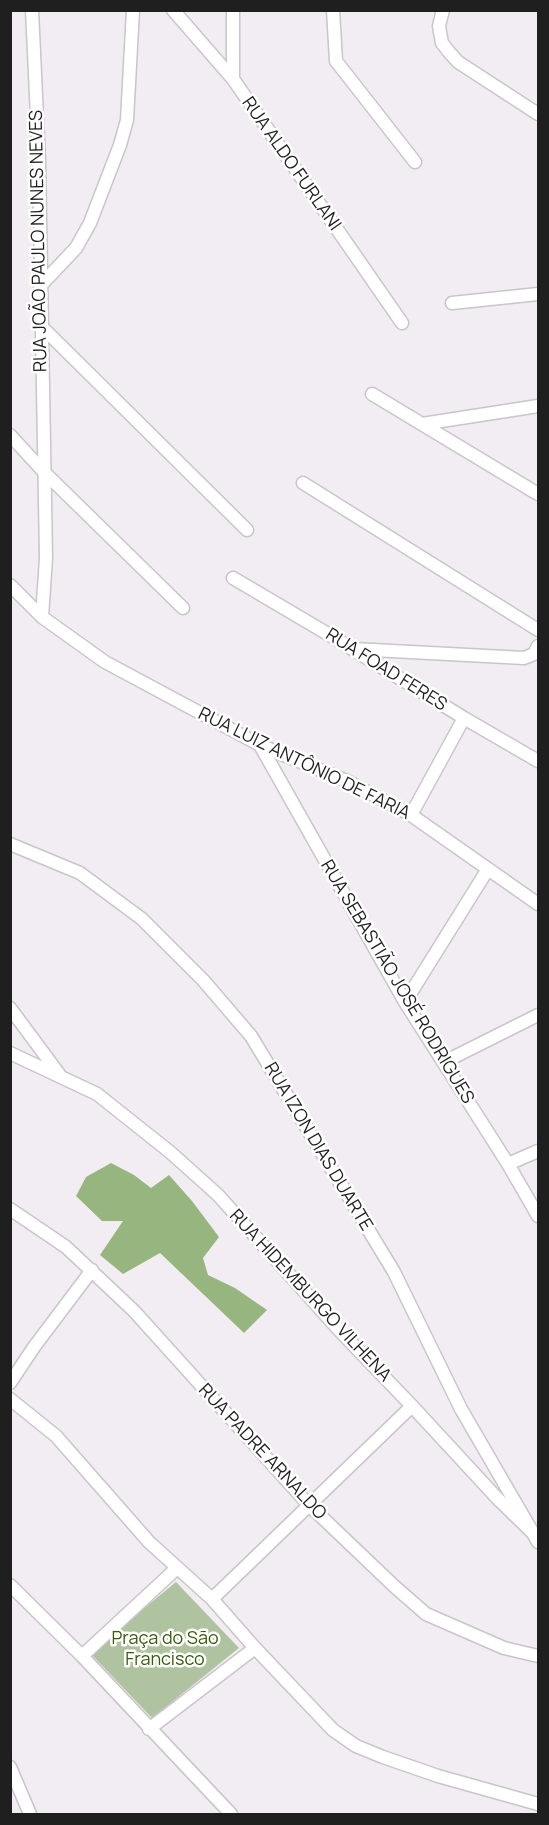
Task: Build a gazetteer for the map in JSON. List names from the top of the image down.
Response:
{
  "streets": {
    "street": [
      "RUA ALDO FURLANI",
      "RUA JOÃO PAULO NUNES NEVES",
      "RUA FOAD FERES",
      "RUA LUIZ ANTÔNIO DE FARIA",
      "RUA SEBASTIÃO JOSÉ RODRIGUES",
      "RUA IZON DIAS DUARTE",
      "RUA HIDEMBURGO VILHENA",
      "RUA PADRE ARNALDO"
    ]
  },
  "crossings": [
    ["RUA JOÃO PAULO NUNES NEVES", "RUA LUIZ ANTÔNIO DE FARIA"],
    ["RUA LUIZ ANTÔNIO DE FARIA", "RUA SEBASTIÃO JOSÉ RODRIGUES"],
    ["RUA IZON DIAS DUARTE", "RUA HIDEMBURGO VILHENA"]
  ],
  "parks": ["Praça do São Francisco"]
}
